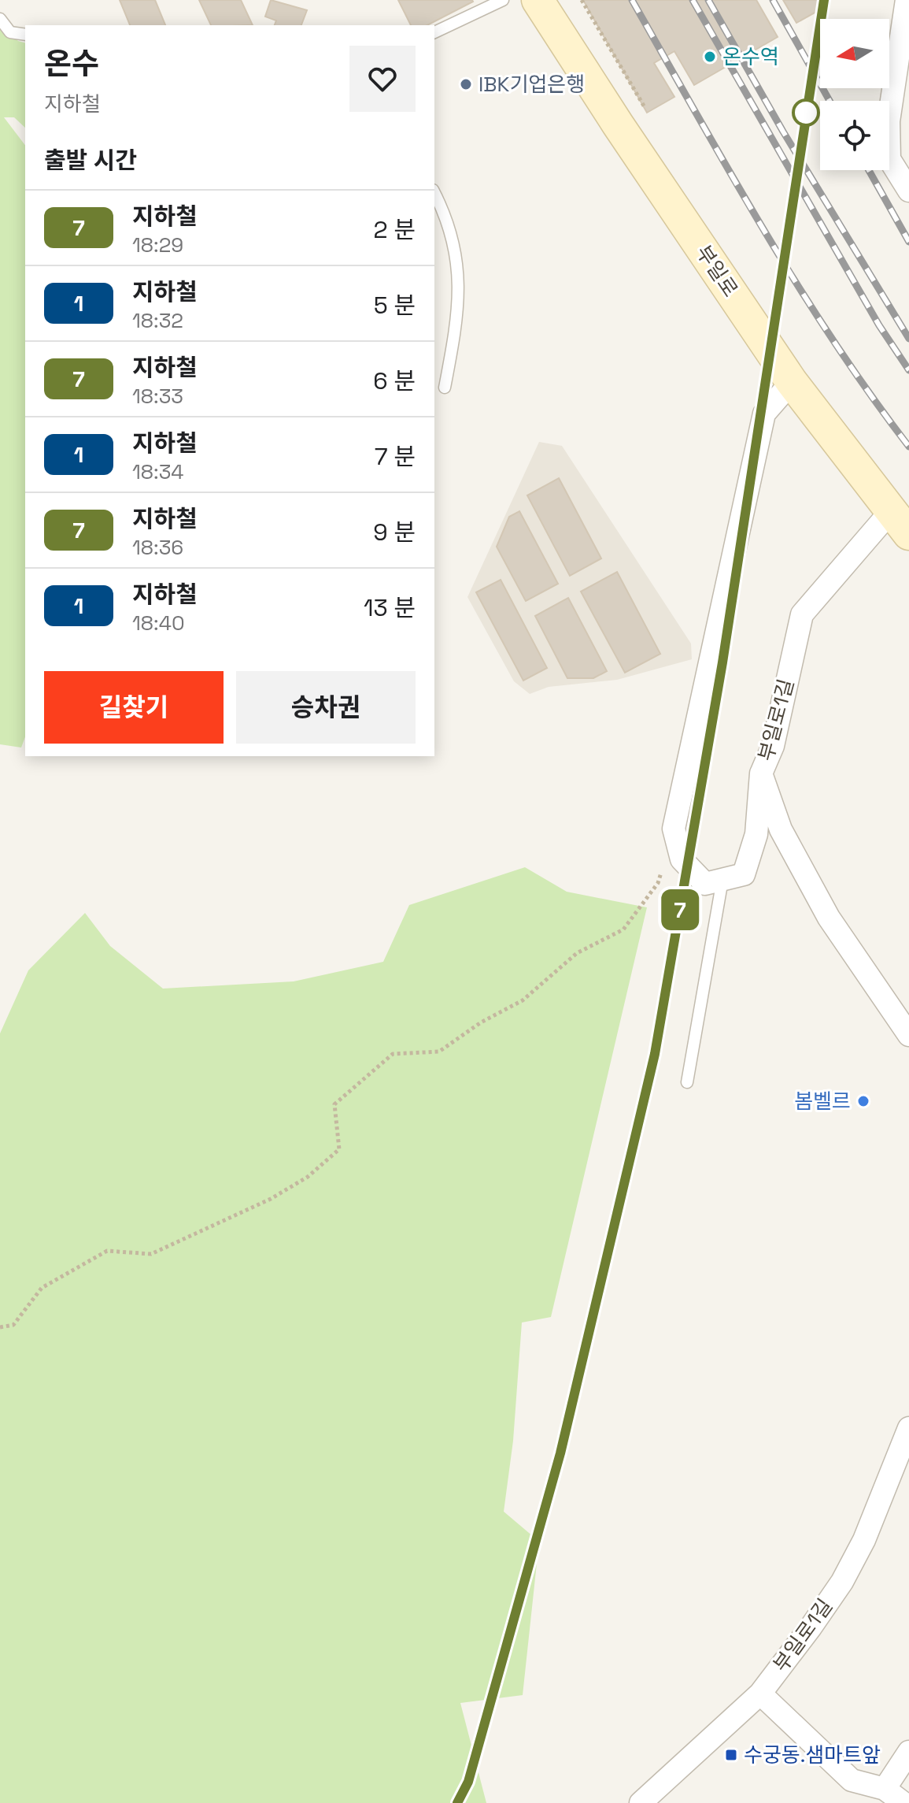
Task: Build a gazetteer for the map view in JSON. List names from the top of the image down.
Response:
{
  "streets": {
    "main road": ["부일로"],
    "street": ["부일로1길"]
  },
  "crossings": [
    ["부일로", "부일로1길"]
  ],
  "places": {
    "other": ["온수역", "IBK기업은행", "봄벨르"],
    "transit": ["수궁동.샘마트앞"]
  },
  "lines": ["metro line 7"],
  "north": "left",
  "page": {
    "on_map": "7",
    "heading": [
      ["온수", "지하철"],
      "출발 시간"
    ],
    "list": [
      {
        "mark": "7",
        "name": "지하철",
        "note": "18:29",
        "value": "2 분"
      },
      {
        "mark": "1",
        "name": "지하철",
        "note": "18:32",
        "value": "5 분"
      },
      {
        "mark": "7",
        "name": "지하철",
        "note": "18:33",
        "value": "6 분"
      },
      {
        "mark": "1",
        "name": "지하철",
        "note": "18:34",
        "value": "7 분"
      },
      {
        "mark": "7",
        "name": "지하철",
        "note": "18:36",
        "value": "9 분"
      },
      {
        "mark": "1",
        "name": "지하철",
        "note": "18:40",
        "value": "13 분"
      }
    ],
    "buttons": ["길찾기", "승차권"]
  }
}
